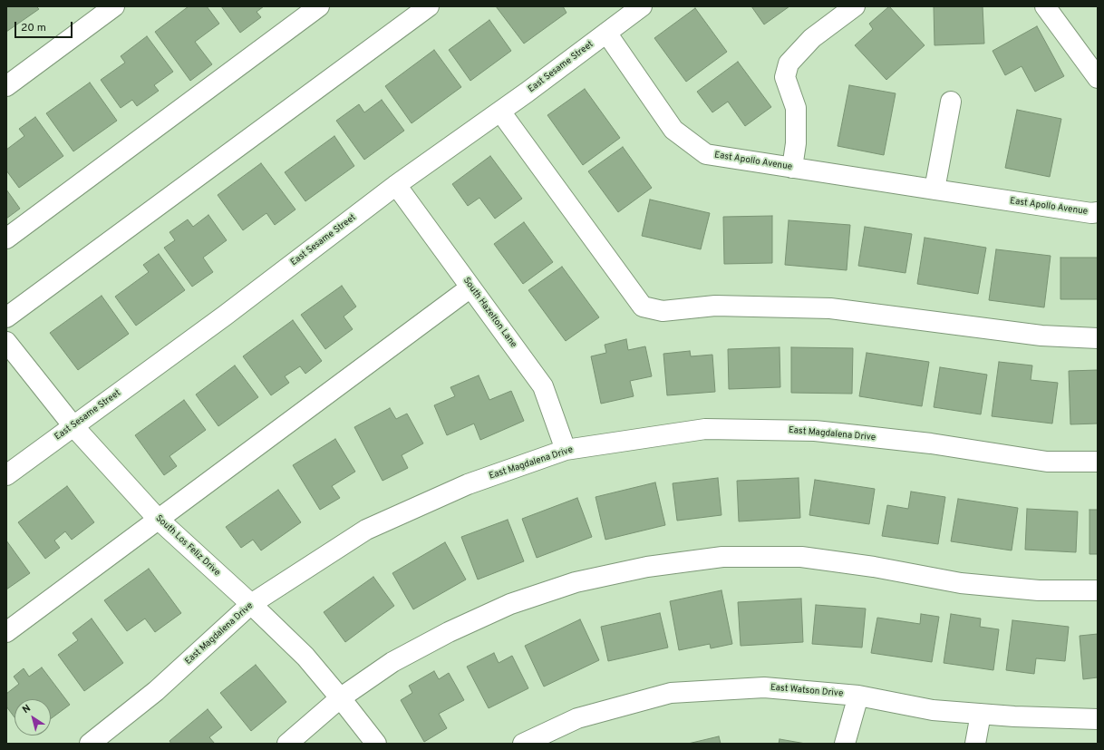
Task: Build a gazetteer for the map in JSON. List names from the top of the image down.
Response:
{
  "streets": {
    "street": [
      "East Sesame Street",
      "East Apollo Avenue",
      "South Hazelton Lane",
      "East Magdalena Drive",
      "South Los Feliz Drive",
      "East Watson Drive"
    ]
  },
  "crossings": [
    ["East Sesame Street", "East Apollo Avenue"],
    ["East Sesame Street", "South Hazelton Lane"],
    ["East Sesame Street", "South Los Feliz Drive"],
    ["South Hazelton Lane", "East Magdalena Drive"],
    ["East Magdalena Drive", "South Los Feliz Drive"]
  ],
  "scale_bar": "20 m",
  "north": "top left"
}
